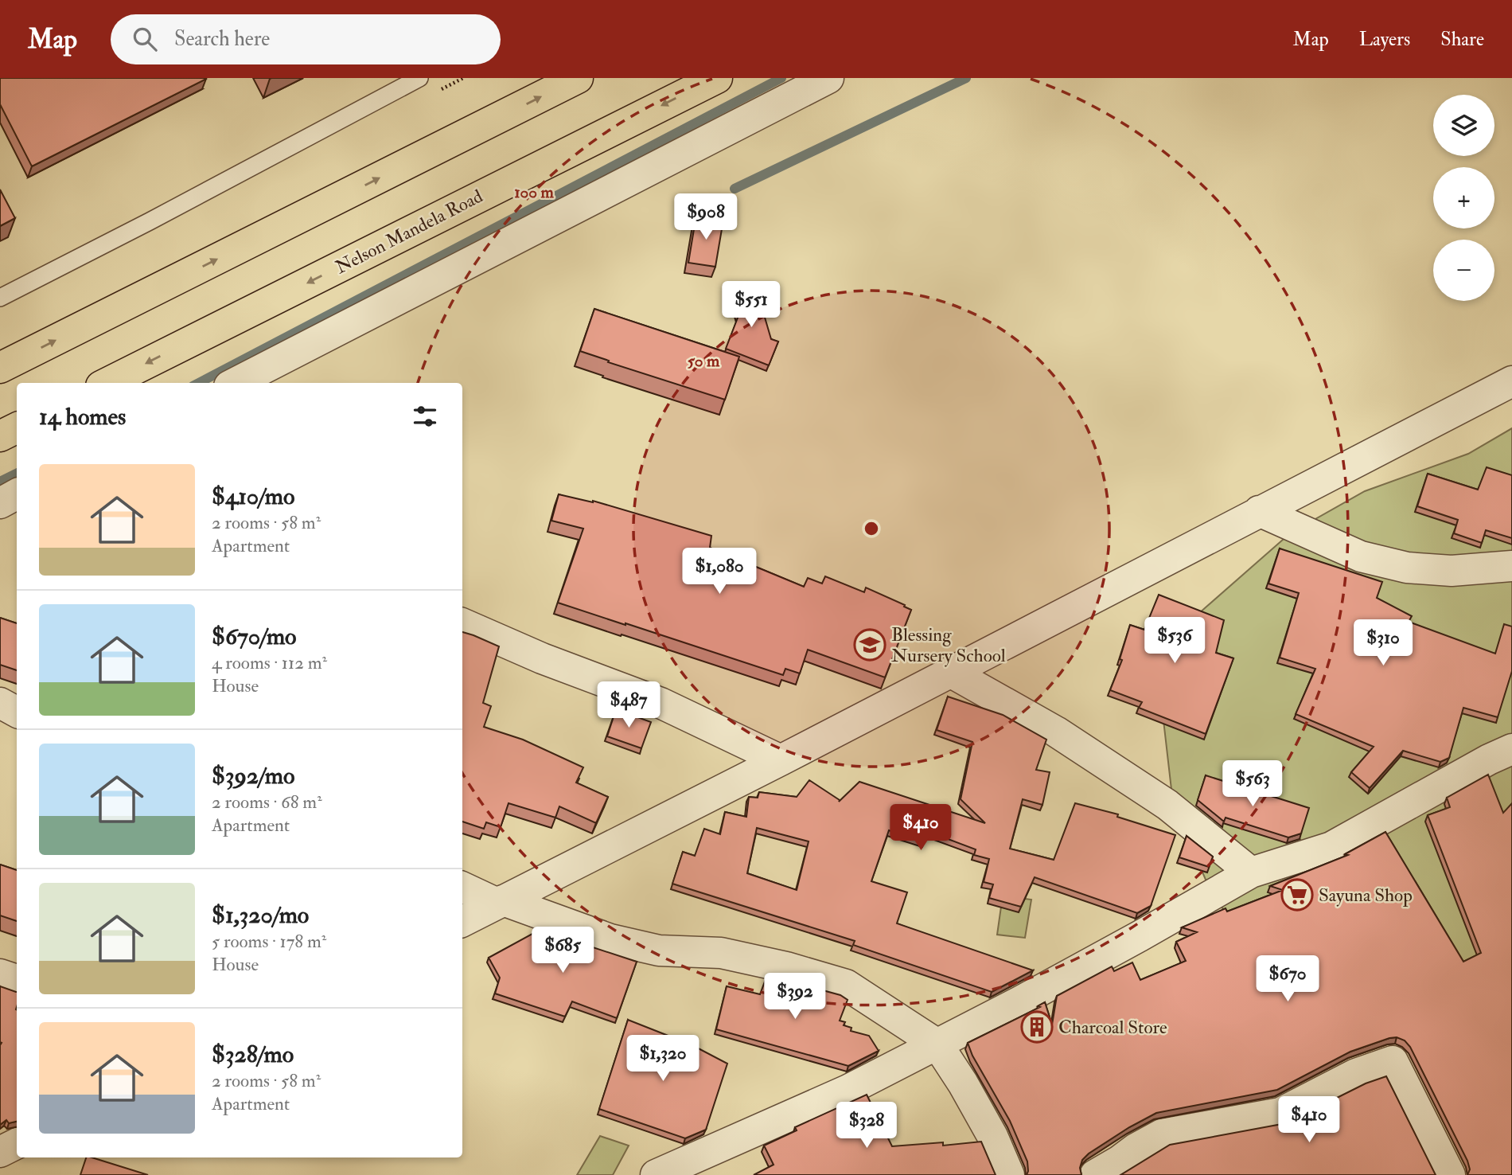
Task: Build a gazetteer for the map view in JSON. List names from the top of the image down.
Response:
{
  "streets": {
    "main road": ["Nelson Mandela Road"]
  },
  "places": {
    "school or university": ["Blessing Nursery School"],
    "supermarket": ["Sayuna Shop"],
    "building": ["Charcoal Store"]
  },
  "page": {
    "header": "Map",
    "search": "Search here",
    "nav": ["Map", "Layers", "Share"],
    "map_buttons": ["+", "−"],
    "price": [
      "$908",
      "$551",
      "$1,080",
      "$536",
      "$310",
      "$487",
      "$563",
      "$410",
      "$685",
      "$670",
      "$392",
      "$1,320",
      "$410",
      "$328"
    ],
    "heading": "14 homes",
    "list": [
      {
        "name": "$410/mo",
        "note": "2 rooms · 58 m² · Apartment"
      },
      {
        "name": "$670/mo",
        "note": "4 rooms · 112 m² · House"
      },
      {
        "name": "$392/mo",
        "note": "2 rooms · 68 m² · Apartment"
      },
      {
        "name": "$1,320/mo",
        "note": "5 rooms · 178 m² · House"
      },
      {
        "name": "$328/mo",
        "note": "2 rooms · 58 m² · Apartment"
      }
    ]
  },
  "rings": ["100 m", "50 m"]
}
